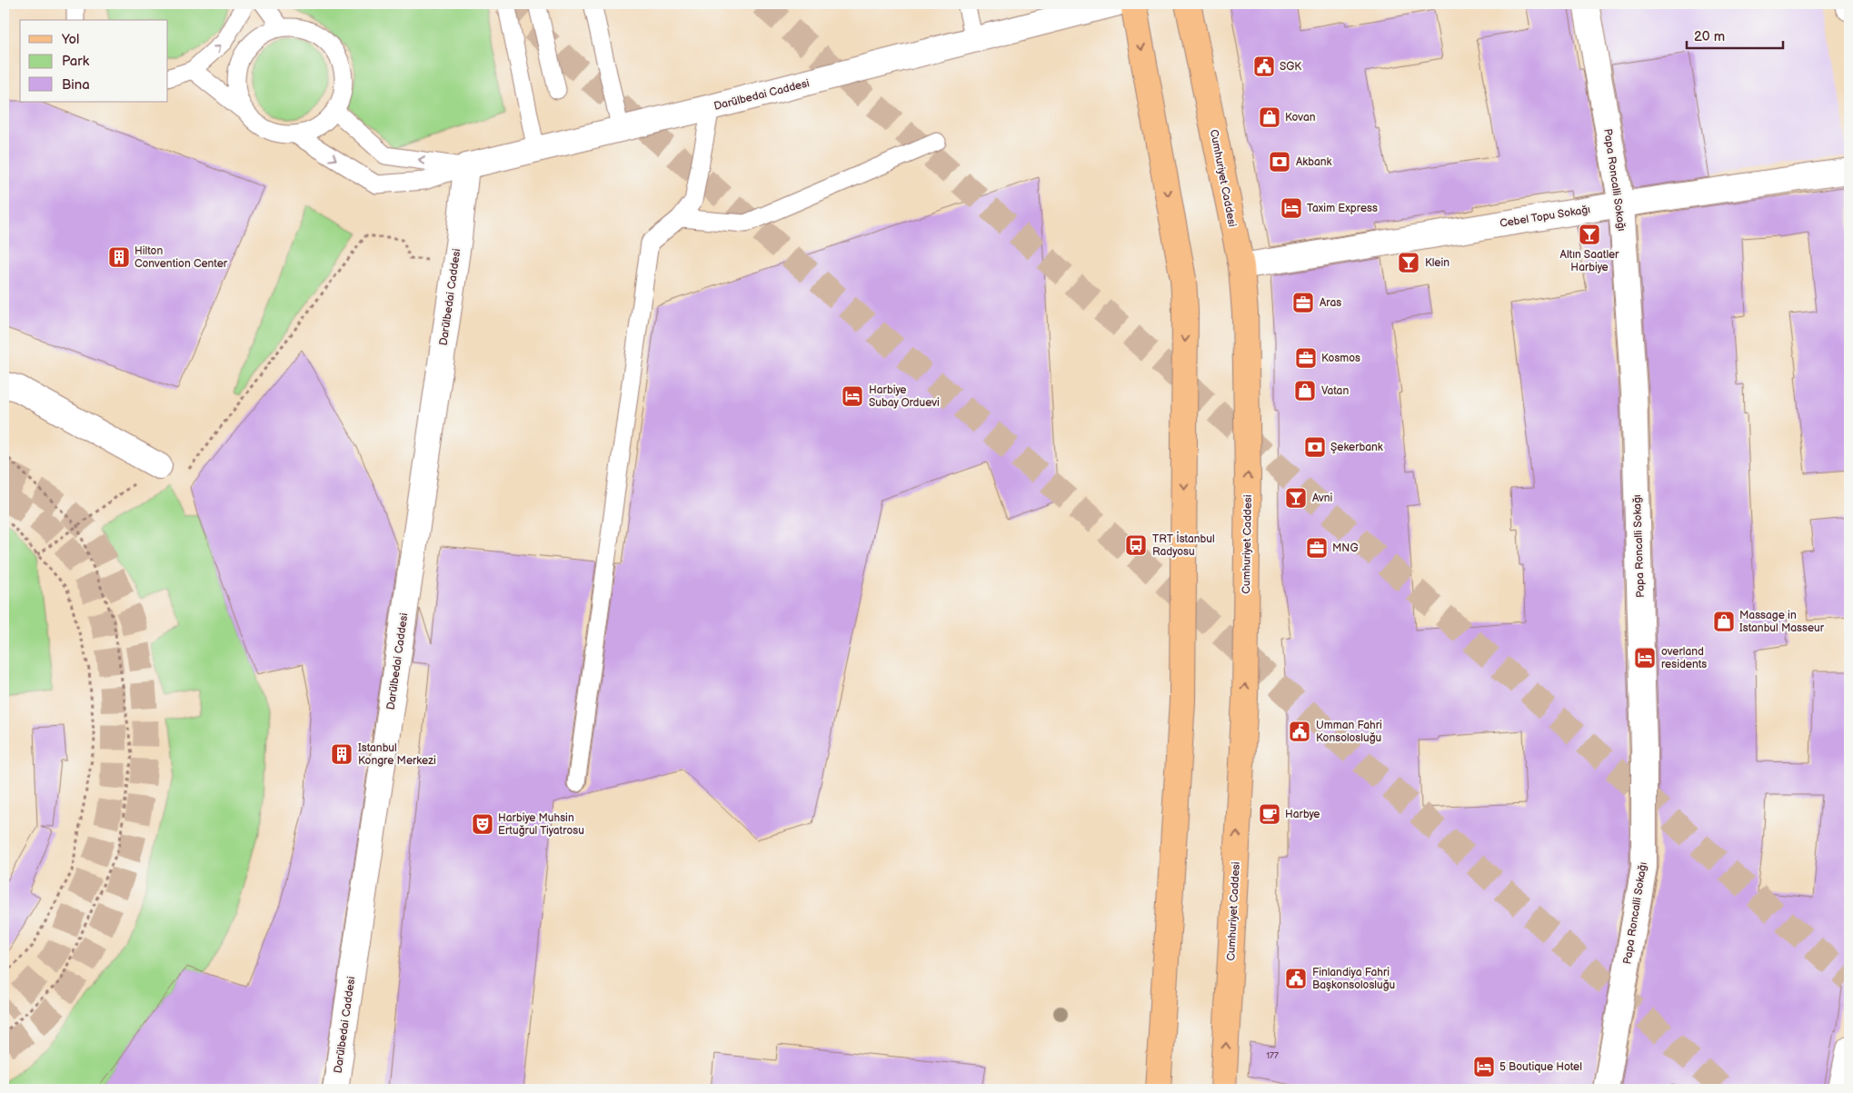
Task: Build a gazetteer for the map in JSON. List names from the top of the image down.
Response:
{
  "streets": {
    "main road": ["Cumhuriyet Caddesi"],
    "street": ["Darülbedai Caddesi", "Papa Roncalli Sokağı", "Cebel Topu Sokağı"]
  },
  "crossings": [
    ["Cumhuriyet Caddesi", "Cebel Topu Sokağı"],
    ["Papa Roncalli Sokağı", "Cebel Topu Sokağı"]
  ],
  "places": {
    "public building": ["SGK", "Umman Fahri Konsolosluğu", "Finlandiya Fahri Başkonsolosluğu"],
    "shop": ["Kovan", "Vatan", "Massage in Istanbul Masseur"],
    "bank": ["Akbank", "Şekerbank"],
    "hotel": [
      "Taxim Express",
      "Harbiye Subay Orduevi",
      "overland residents",
      "5 Boutique Hotel"
    ],
    "bar": ["Altın Saatler Harbiye", "Klein", "Avni"],
    "building": ["Hilton Convention Center", "Istanbul Kongre Merkezi"],
    "office": ["Aras", "Kosmos", "MNG"],
    "bus stop": ["TRT İstanbul Radyosu"],
    "cafe": ["Harbye"],
    "theatre": ["Harbiye Muhsin Ertuğrul Tiyatrosu"]
  },
  "house_numbers": ["177"],
  "legend": ["Yol", "Park", "Bina"],
  "scale_bar": "20 m"
}
